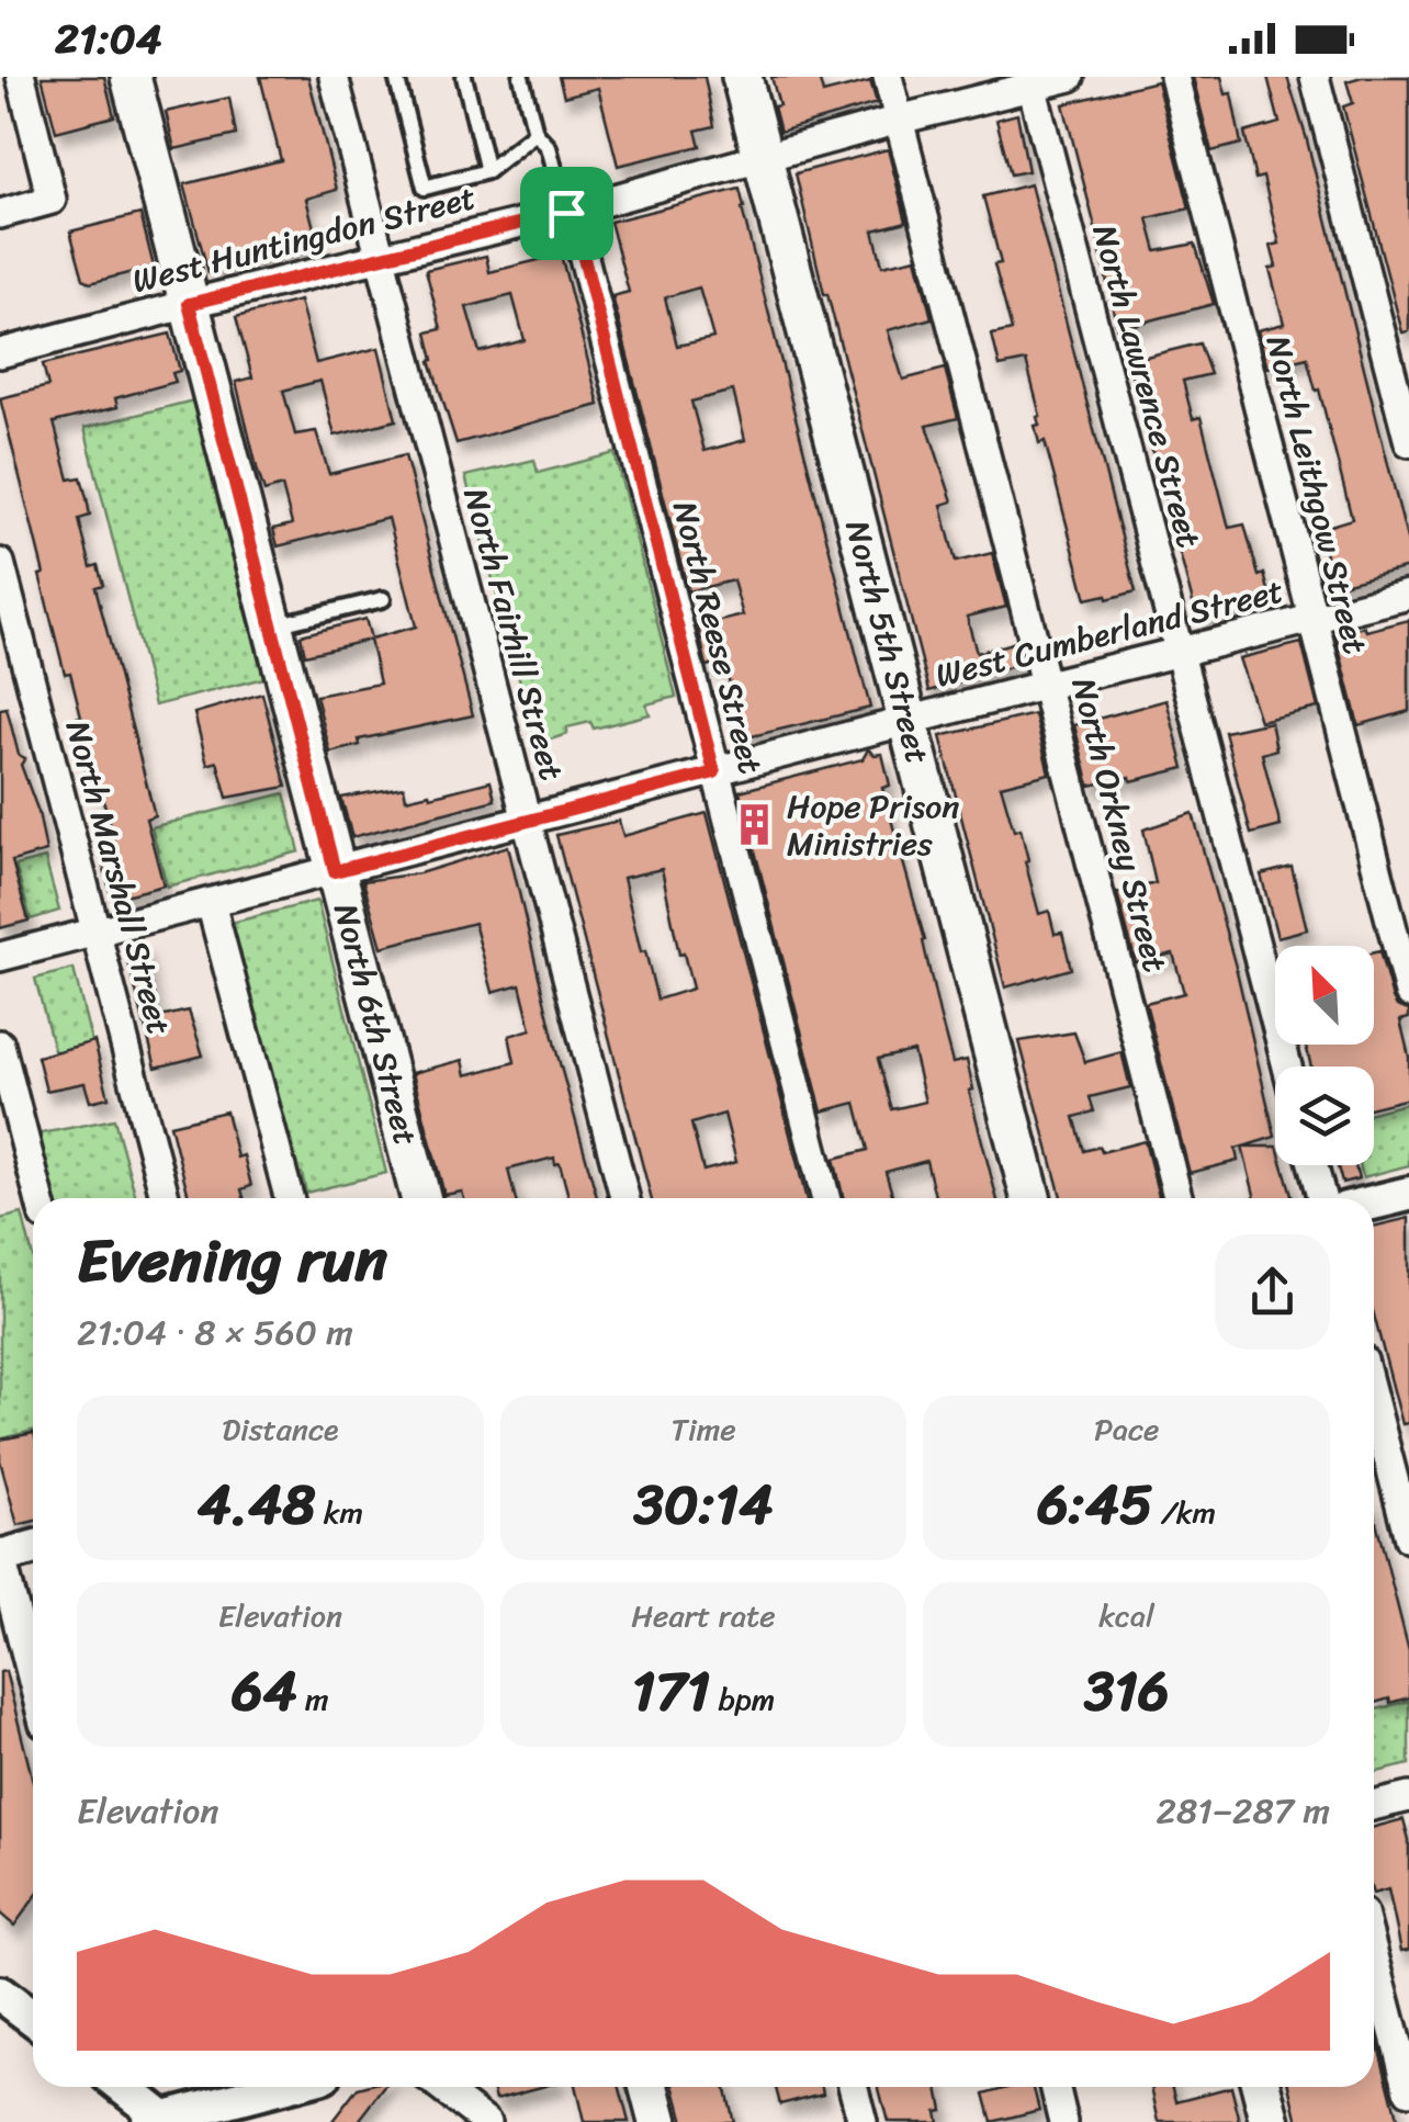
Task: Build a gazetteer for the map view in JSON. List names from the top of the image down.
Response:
{
  "streets": {
    "main road": ["North 5th Street", "North 6th Street"],
    "street": [
      "West Huntingdon Street",
      "North Lawrence Street",
      "North Leithgow Street",
      "West Cumberland Street",
      "North Fairhill Street",
      "North Reese Street",
      "North Orkney Street",
      "North Marshall Street"
    ]
  },
  "crossings": [
    ["West Huntingdon Street", "North Lawrence Street"],
    ["West Huntingdon Street", "North Fairhill Street"],
    ["West Huntingdon Street", "North Reese Street"],
    ["West Huntingdon Street", "North 5th Street"],
    ["West Huntingdon Street", "North Orkney Street"],
    ["West Huntingdon Street", "North 6th Street"],
    ["North Lawrence Street", "West Cumberland Street"],
    ["North Leithgow Street", "West Cumberland Street"],
    ["West Cumberland Street", "North Fairhill Street"],
    ["West Cumberland Street", "North Reese Street"],
    ["West Cumberland Street", "North 5th Street"],
    ["West Cumberland Street", "North Orkney Street"],
    ["West Cumberland Street", "North Marshall Street"],
    ["West Cumberland Street", "North 6th Street"]
  ],
  "places": {
    "building": ["Hope Prison Ministries"]
  },
  "north": "top left",
  "page": {
    "status": "21:04",
    "heading": ["Evening run", "21:04 · 8 × 560 m"],
    "stats": [
      ["Distance", "4.48 km"],
      ["Time", "30:14"],
      ["Pace", "6:45 /km"],
      ["Elevation", "64 m"],
      ["Heart rate", "171 bpm"],
      ["kcal", "316"]
    ],
    "chart": ["Elevation", "281–287 m"]
  }
}
